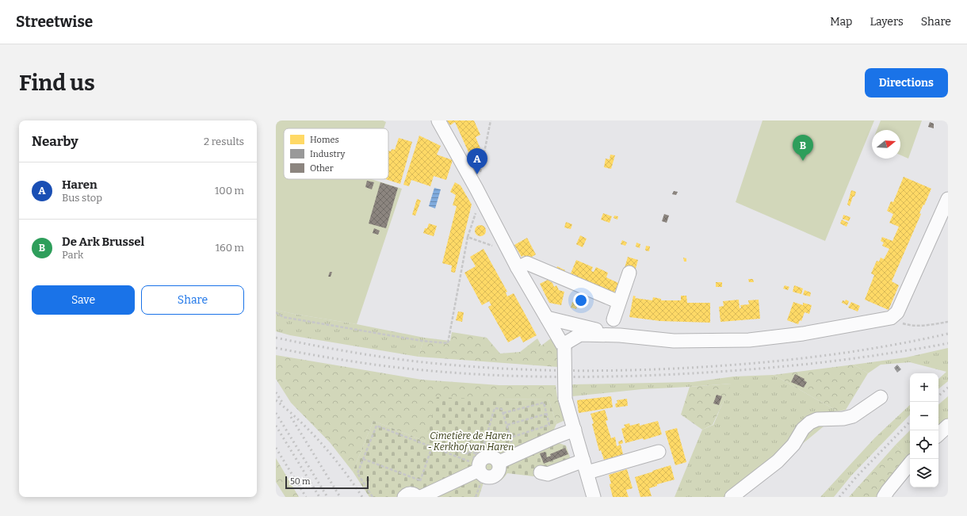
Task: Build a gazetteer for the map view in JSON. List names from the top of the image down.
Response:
{
  "parks": ["Cimetière de Haren - Kerkhof van Haren"],
  "legend": ["Homes", "Industry", "Other"],
  "scale_bar": "50 m",
  "north": "right",
  "page": {
    "header": "Streetwise",
    "nav": ["Map", "Layers", "Share"],
    "buttons": [
      "Directions",
      ["Save", "Share"]
    ],
    "title": "Find us",
    "heading": ["Nearby", "2 results"],
    "pins": ["B", "A"],
    "list": [
      {
        "mark": "A",
        "name": "Haren",
        "note": "Bus stop",
        "value": "100 m"
      },
      {
        "mark": "B",
        "name": "De Ark Brussel",
        "note": "Park",
        "value": "160 m"
      }
    ],
    "map_buttons": ["+", "−"],
    "scale": "50 m"
  }
}
